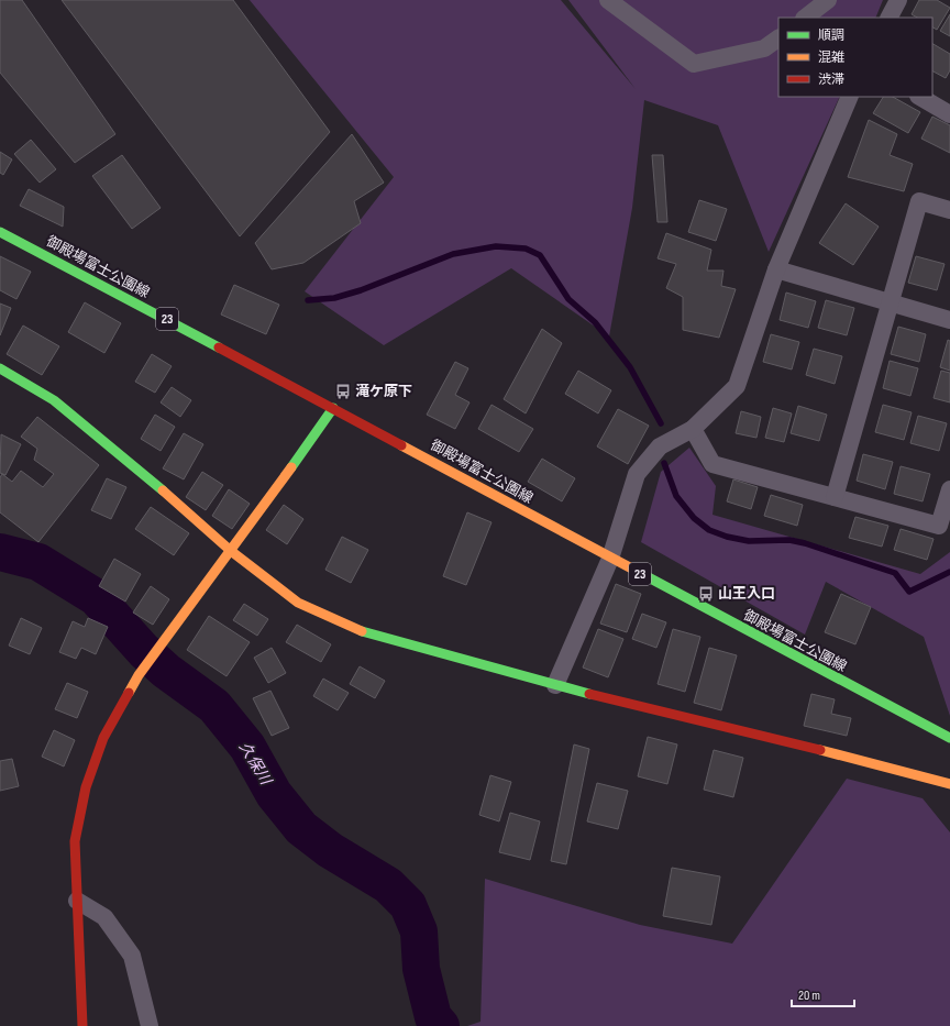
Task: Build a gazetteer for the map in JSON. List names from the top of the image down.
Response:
{
  "streets": {
    "street": ["御殿場富士公園線", "23"]
  },
  "water": ["久保川"],
  "places": {
    "bus stop": ["滝ケ原下", "山王入口"]
  },
  "legend": ["順調", "混雑", "渋滞"],
  "scale_bar": "20 m"
}
